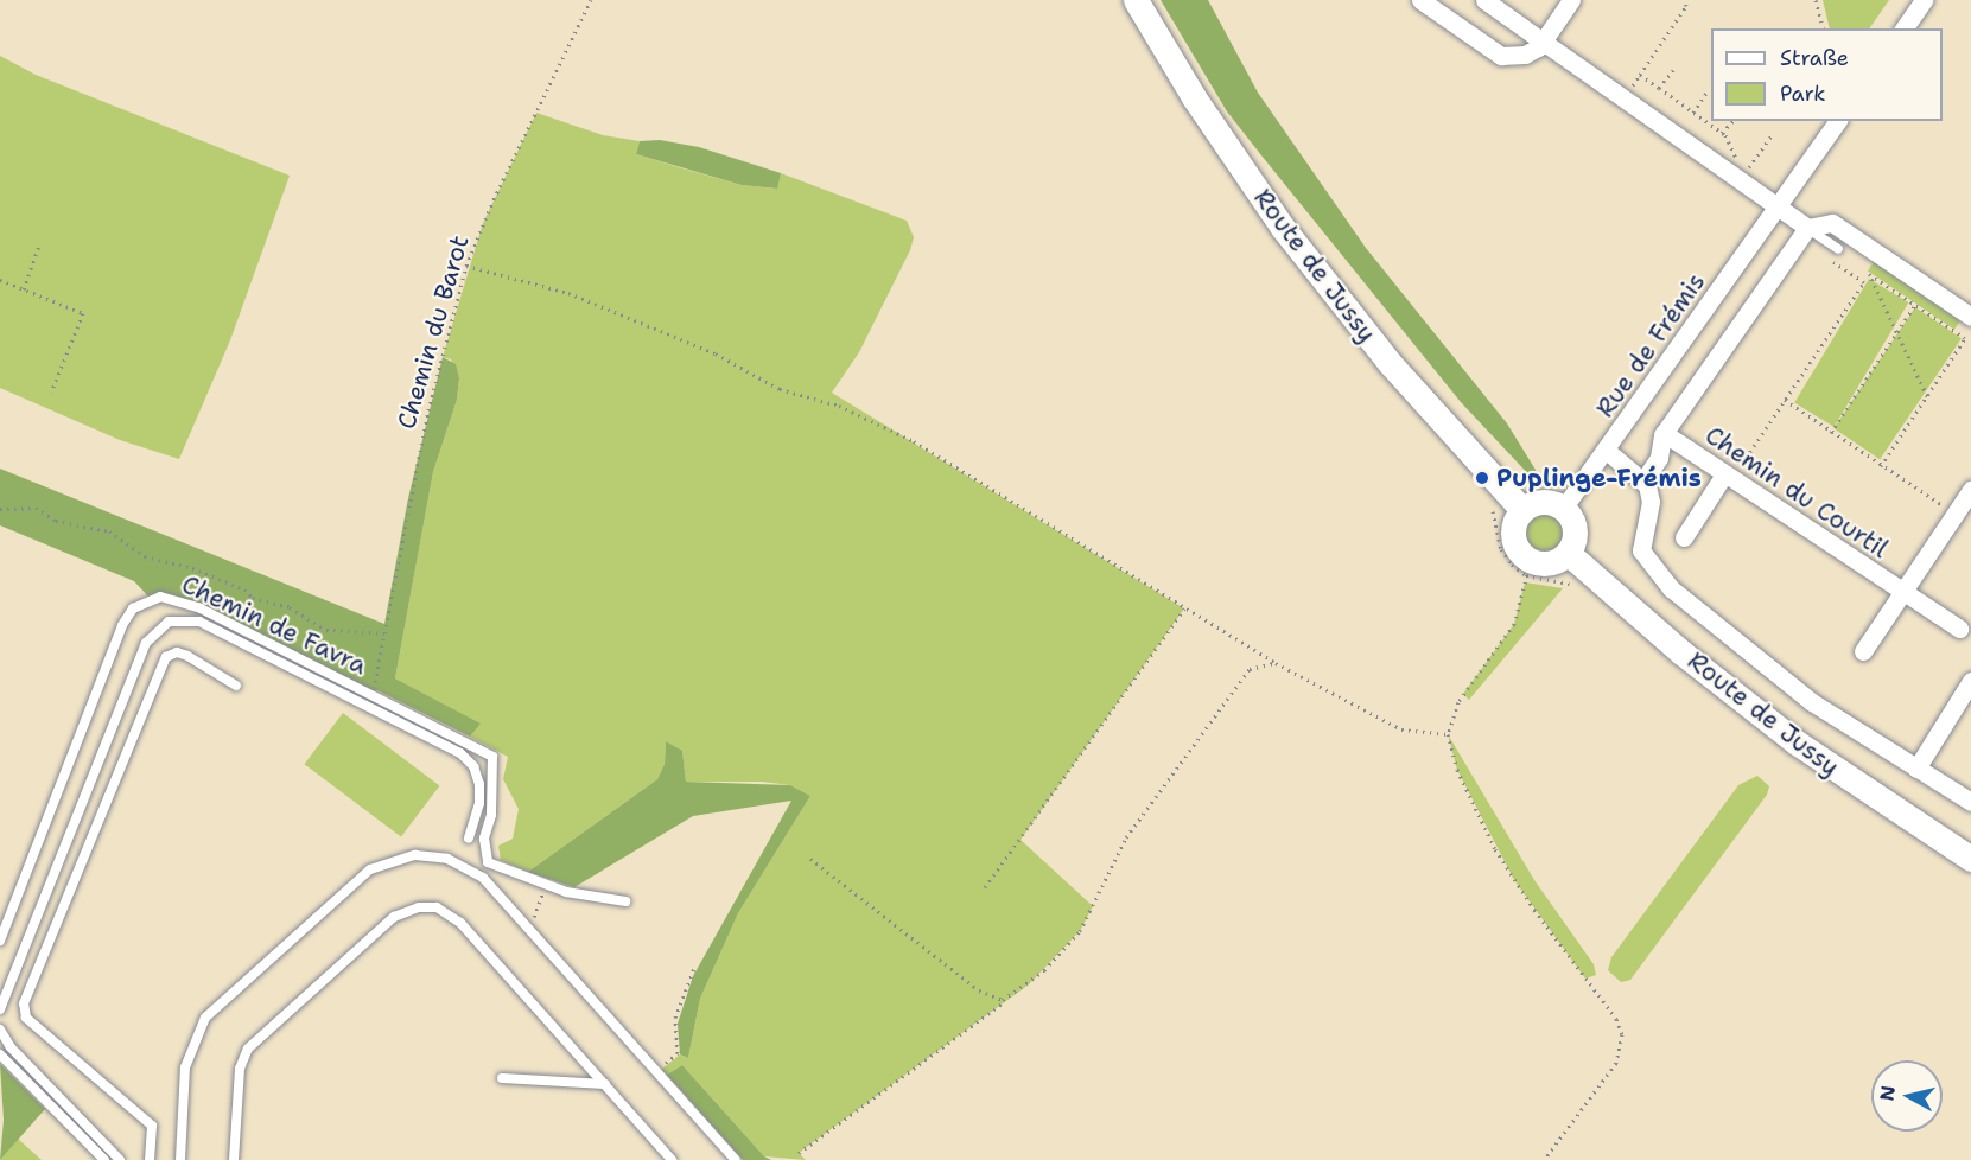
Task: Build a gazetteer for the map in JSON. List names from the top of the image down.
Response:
{
  "streets": {
    "main road": ["Route de Jussy"],
    "street": ["Rue de Frémis", "Chemin du Courtil"],
    "lane": ["Chemin de Favra"],
    "path": ["Chemin du Barot"]
  },
  "crossings": [
    ["Route de Jussy", "Rue de Frémis"],
    ["Chemin du Barot", "Chemin de Favra"]
  ],
  "places": ["Puplinge-Frémis"],
  "legend": ["Straße", "Park"],
  "north": "left"
}
